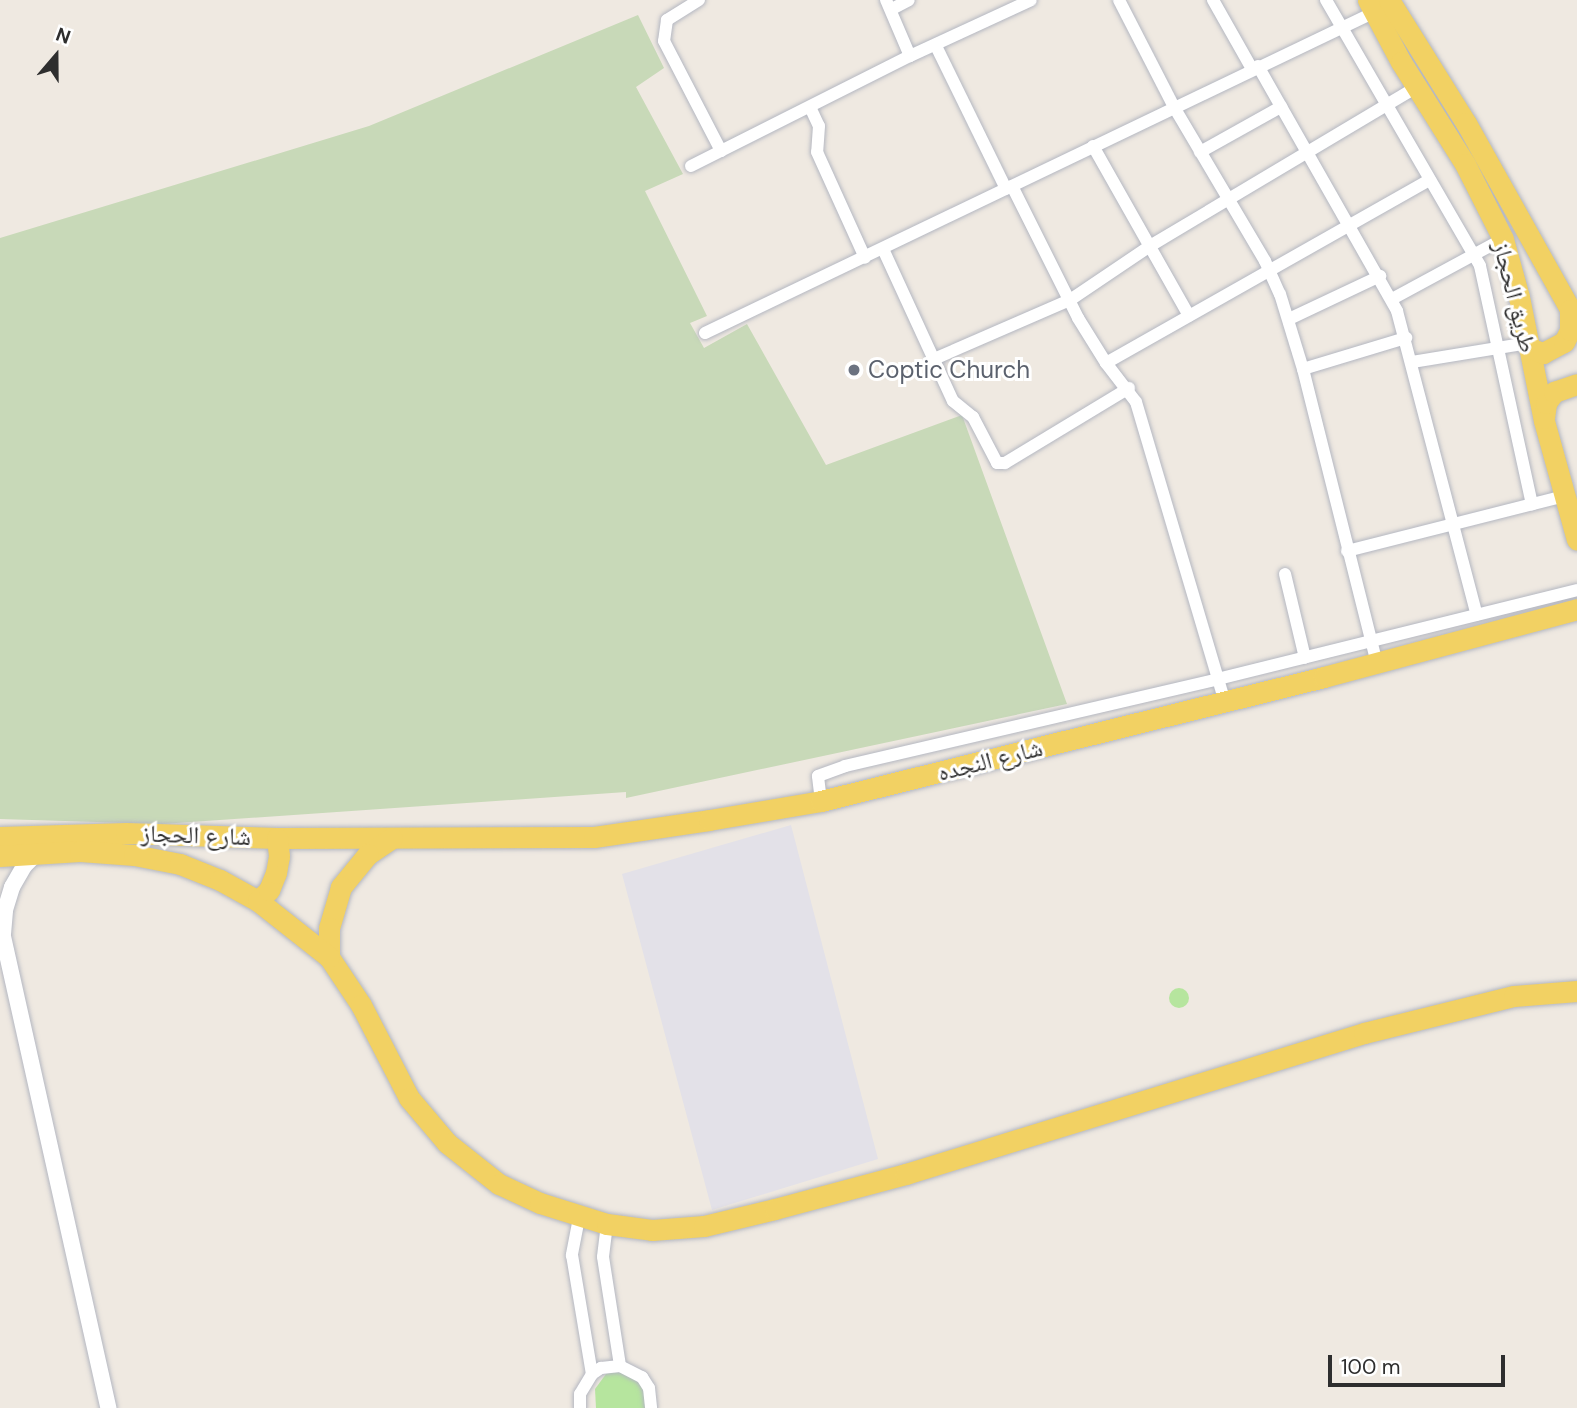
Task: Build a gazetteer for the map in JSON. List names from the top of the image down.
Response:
{
  "streets": {
    "main road": ["طريق الحجاز", "شارع النجده", "شارع الحجاز"]
  },
  "crossings": [
    ["شارع النجده", "شارع الحجاز"]
  ],
  "places": ["Coptic Church"],
  "scale_bar": "100 m",
  "north": "top"
}
